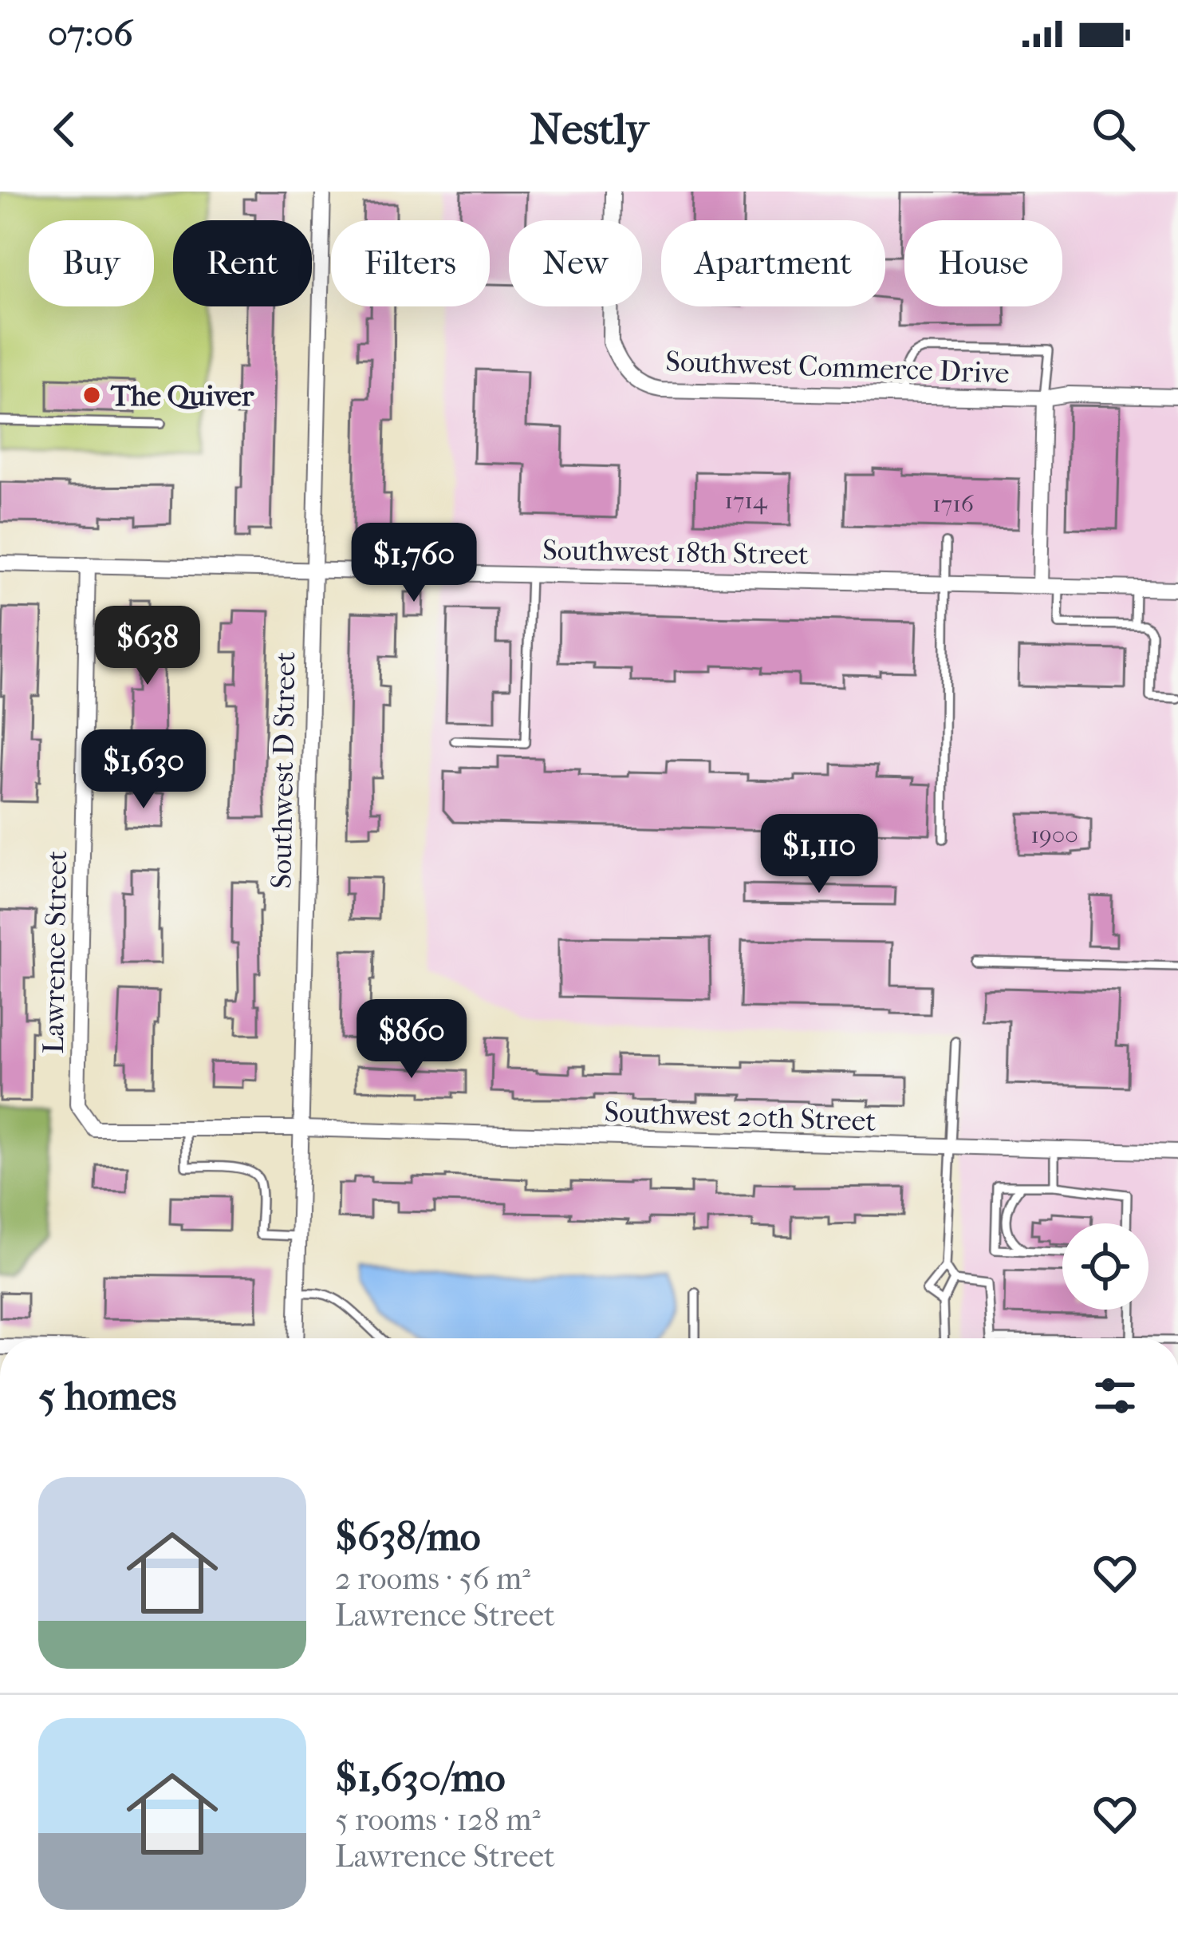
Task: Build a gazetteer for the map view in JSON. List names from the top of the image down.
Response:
{
  "streets": {
    "street": [
      "Southwest Commerce Drive",
      "Southwest 18th Street",
      "Southwest D Street",
      "Lawrence Street",
      "Southwest 20th Street"
    ]
  },
  "crossings": [
    ["Southwest 18th Street", "Southwest D Street"],
    ["Southwest 18th Street", "Lawrence Street"],
    ["Southwest D Street", "Lawrence Street"],
    ["Southwest D Street", "Southwest 20th Street"],
    ["Lawrence Street", "Southwest 20th Street"]
  ],
  "places": ["The Quiver"],
  "house_numbers": ["1714", "1716", "1900"],
  "page": {
    "status": "07:06",
    "header": "Nestly",
    "chip": [
      "Buy",
      "Rent",
      "Filters",
      "New",
      "Apartment",
      "House"
    ],
    "price": [
      "$1,760",
      "$638",
      "$1,630",
      "$1,110",
      "$860"
    ],
    "heading": "5 homes",
    "list": [
      {
        "name": "$638/mo",
        "note": "2 rooms · 56 m² · Lawrence Street"
      },
      {
        "name": "$1,630/mo",
        "note": "5 rooms · 128 m² · Lawrence Street"
      }
    ]
  }
}
